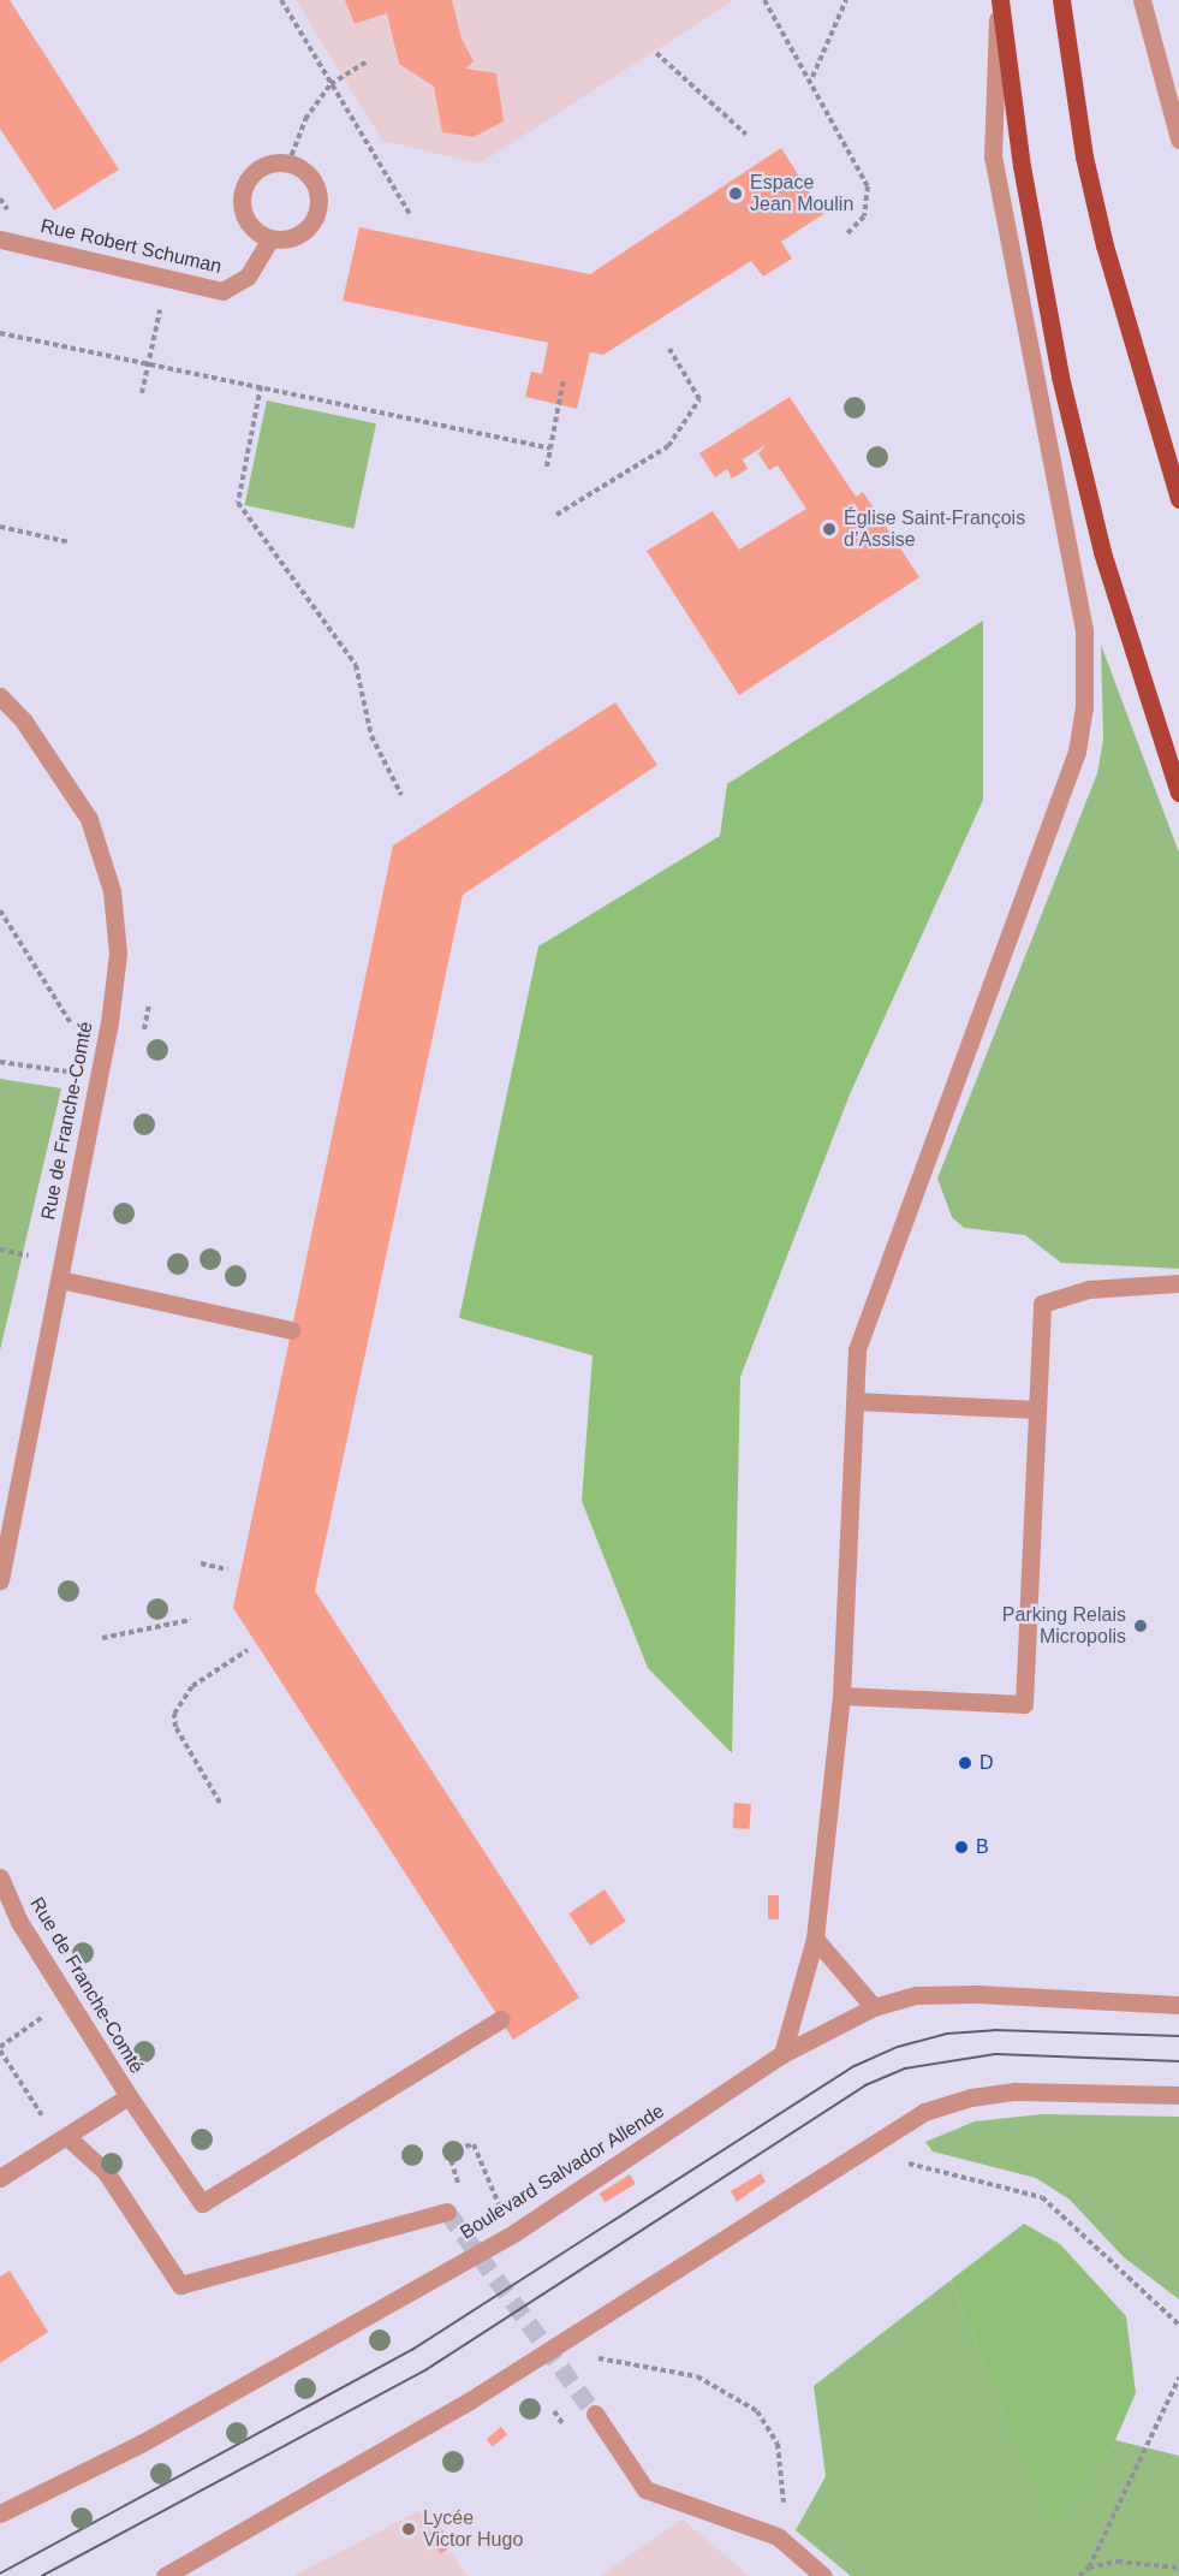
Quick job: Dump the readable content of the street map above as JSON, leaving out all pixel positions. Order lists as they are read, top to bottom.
{
  "streets": {
    "street": ["Rue Robert Schuman", "Rue de Franche-Comté", "Boulevard Salvador Allende"]
  },
  "places": [
    "Espace Jean Moulin",
    "Église Saint-François d’Assise",
    "Parking Relais Micropolis",
    "D",
    "B",
    "Lycée Victor Hugo"
  ]
}
